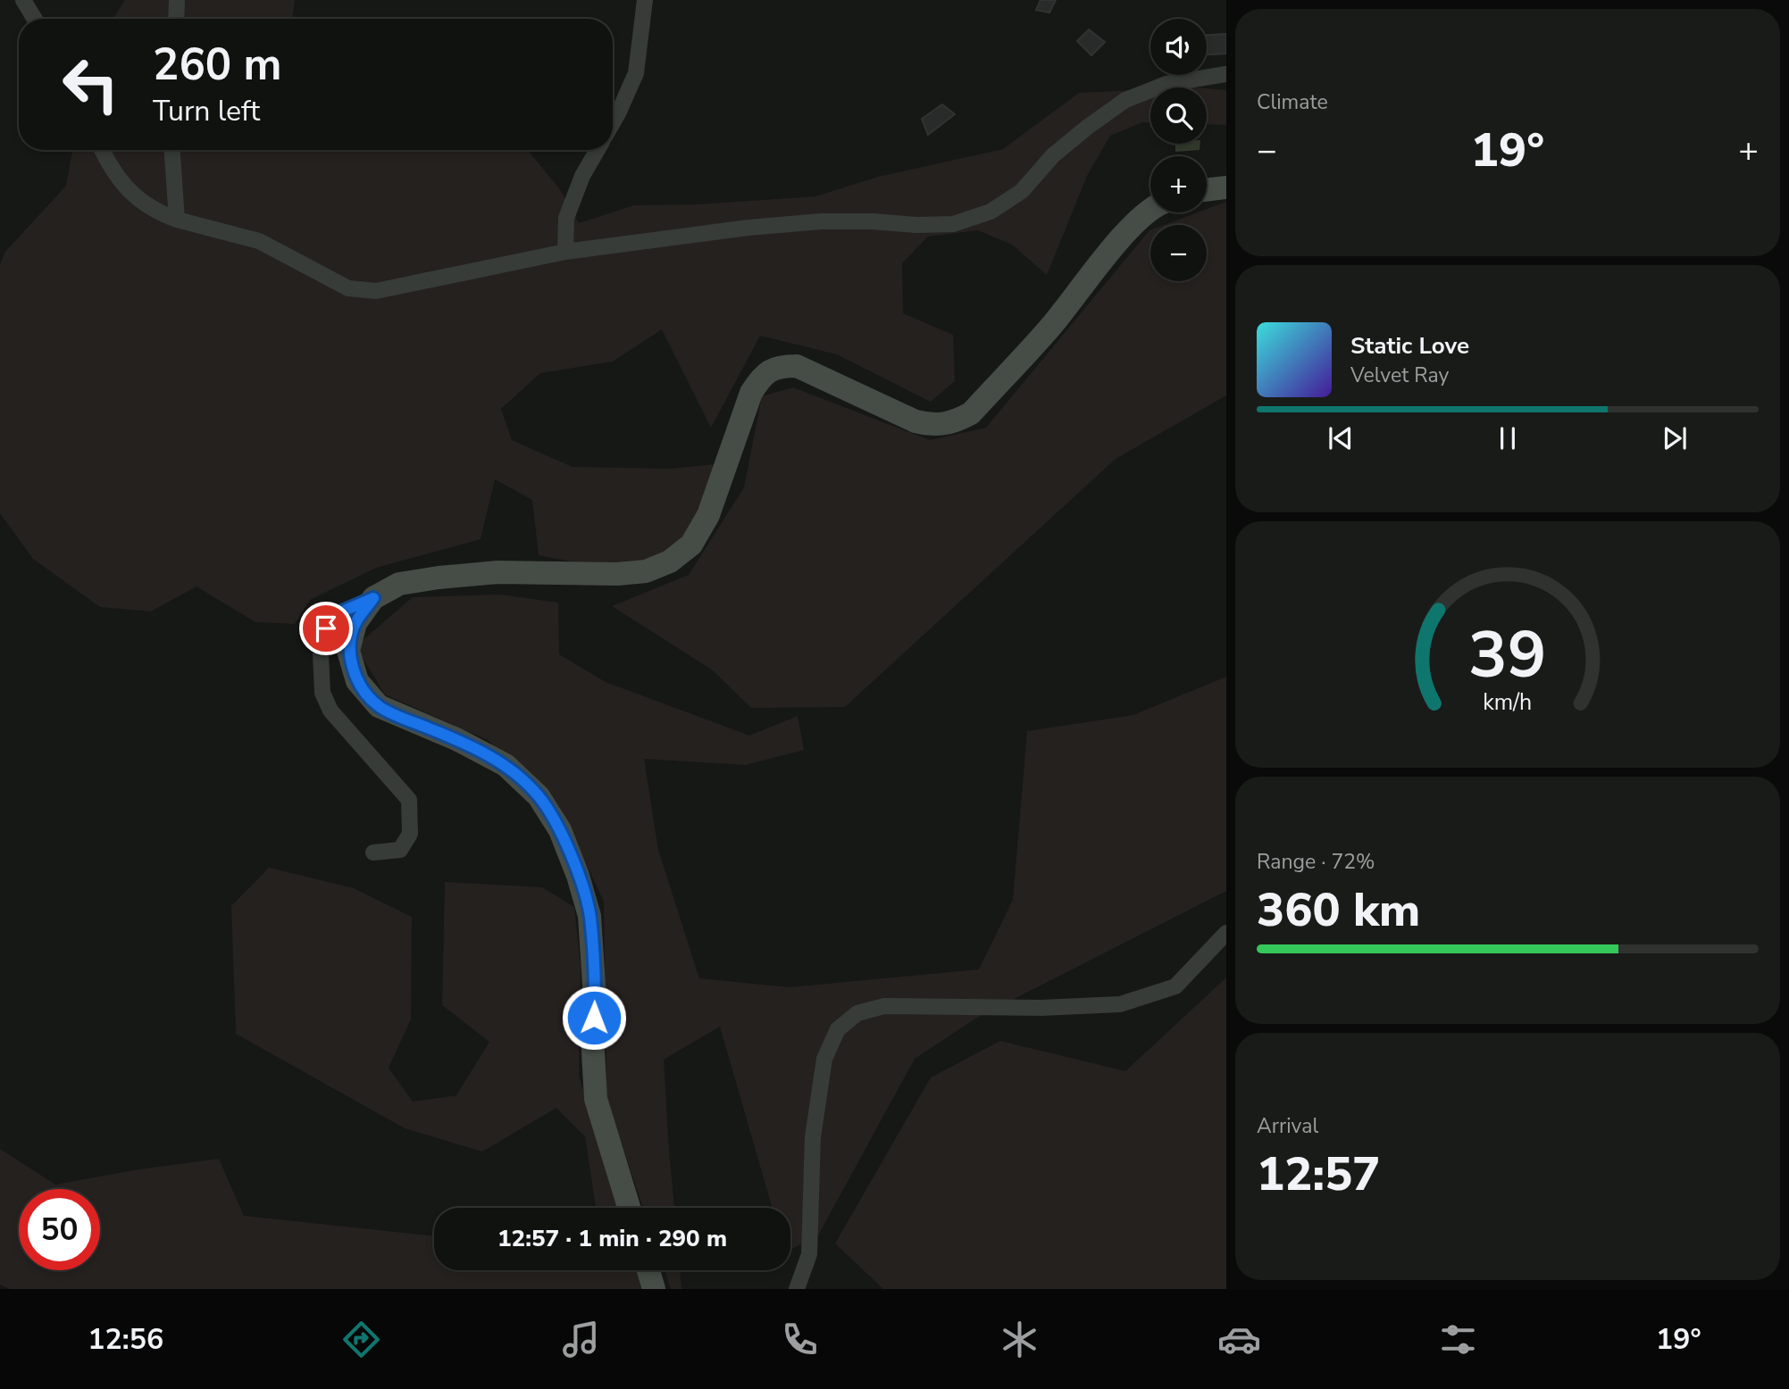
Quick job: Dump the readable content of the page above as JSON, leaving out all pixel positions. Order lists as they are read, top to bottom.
{
  "page": {
    "tile": [
      "Climate",
      ["Range · 72%", "360 km"],
      ["Arrival", "12:57"]
    ],
    "map_buttons": ["+", "−"],
    "turn": ["260 m", "Turn left"],
    "heat": ["−", "19°", "+"],
    "song": ["Static Love", "Velvet Ray"],
    "limit": "50",
    "trip": "12:57 · 1 min · 290 m",
    "tabs": ["12:56", "19°"],
    "gauge": ["39", "km/h"]
  }
}
